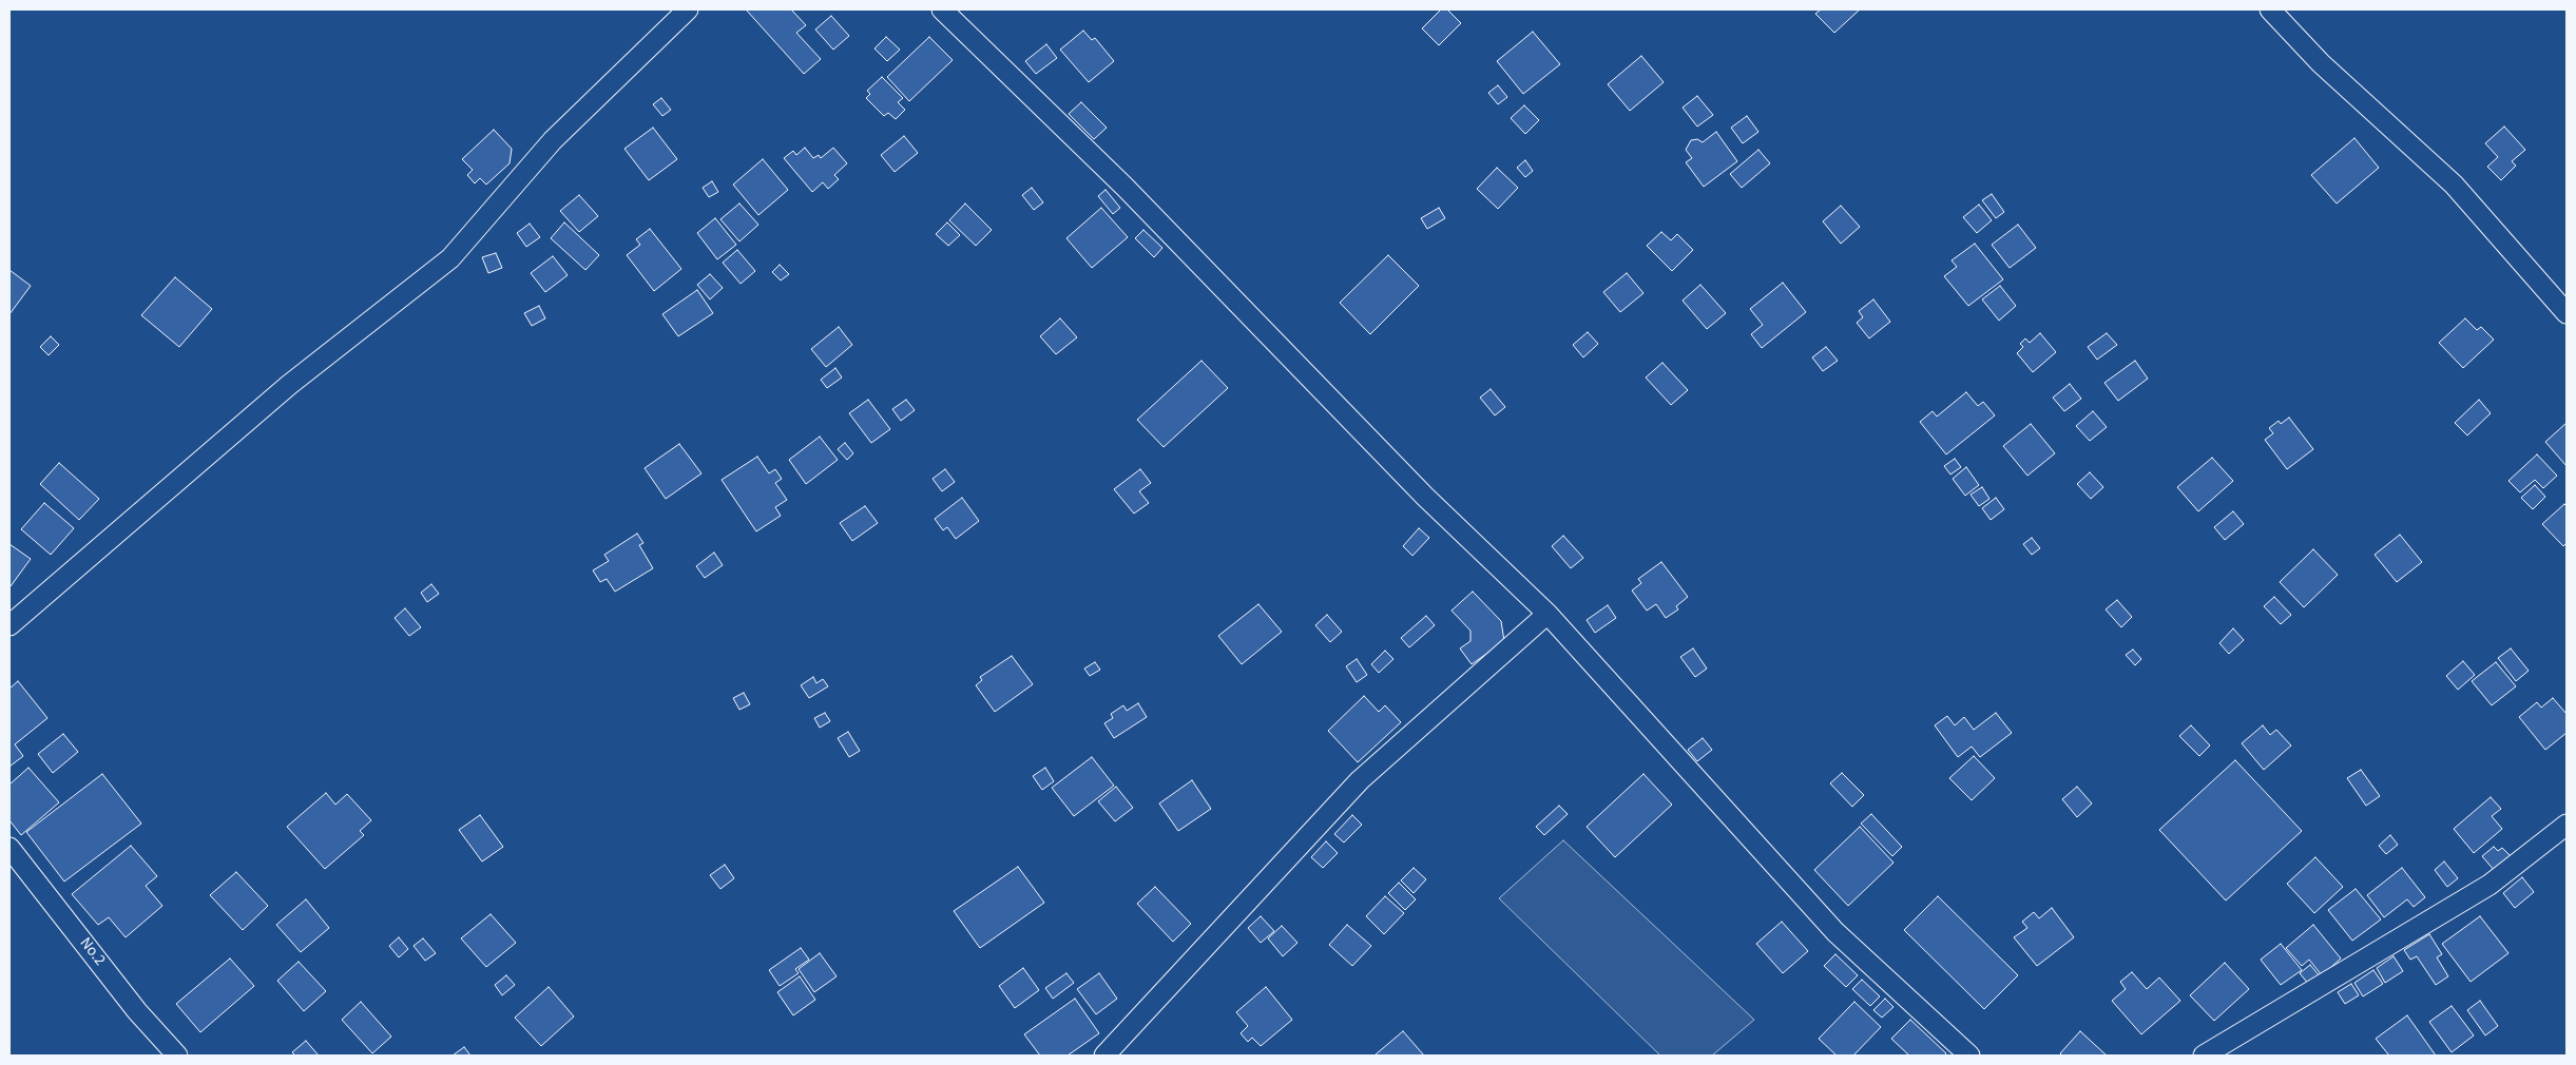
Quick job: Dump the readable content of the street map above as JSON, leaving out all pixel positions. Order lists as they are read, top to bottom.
{
  "streets": {
    "street": ["No.2"]
  }
}
